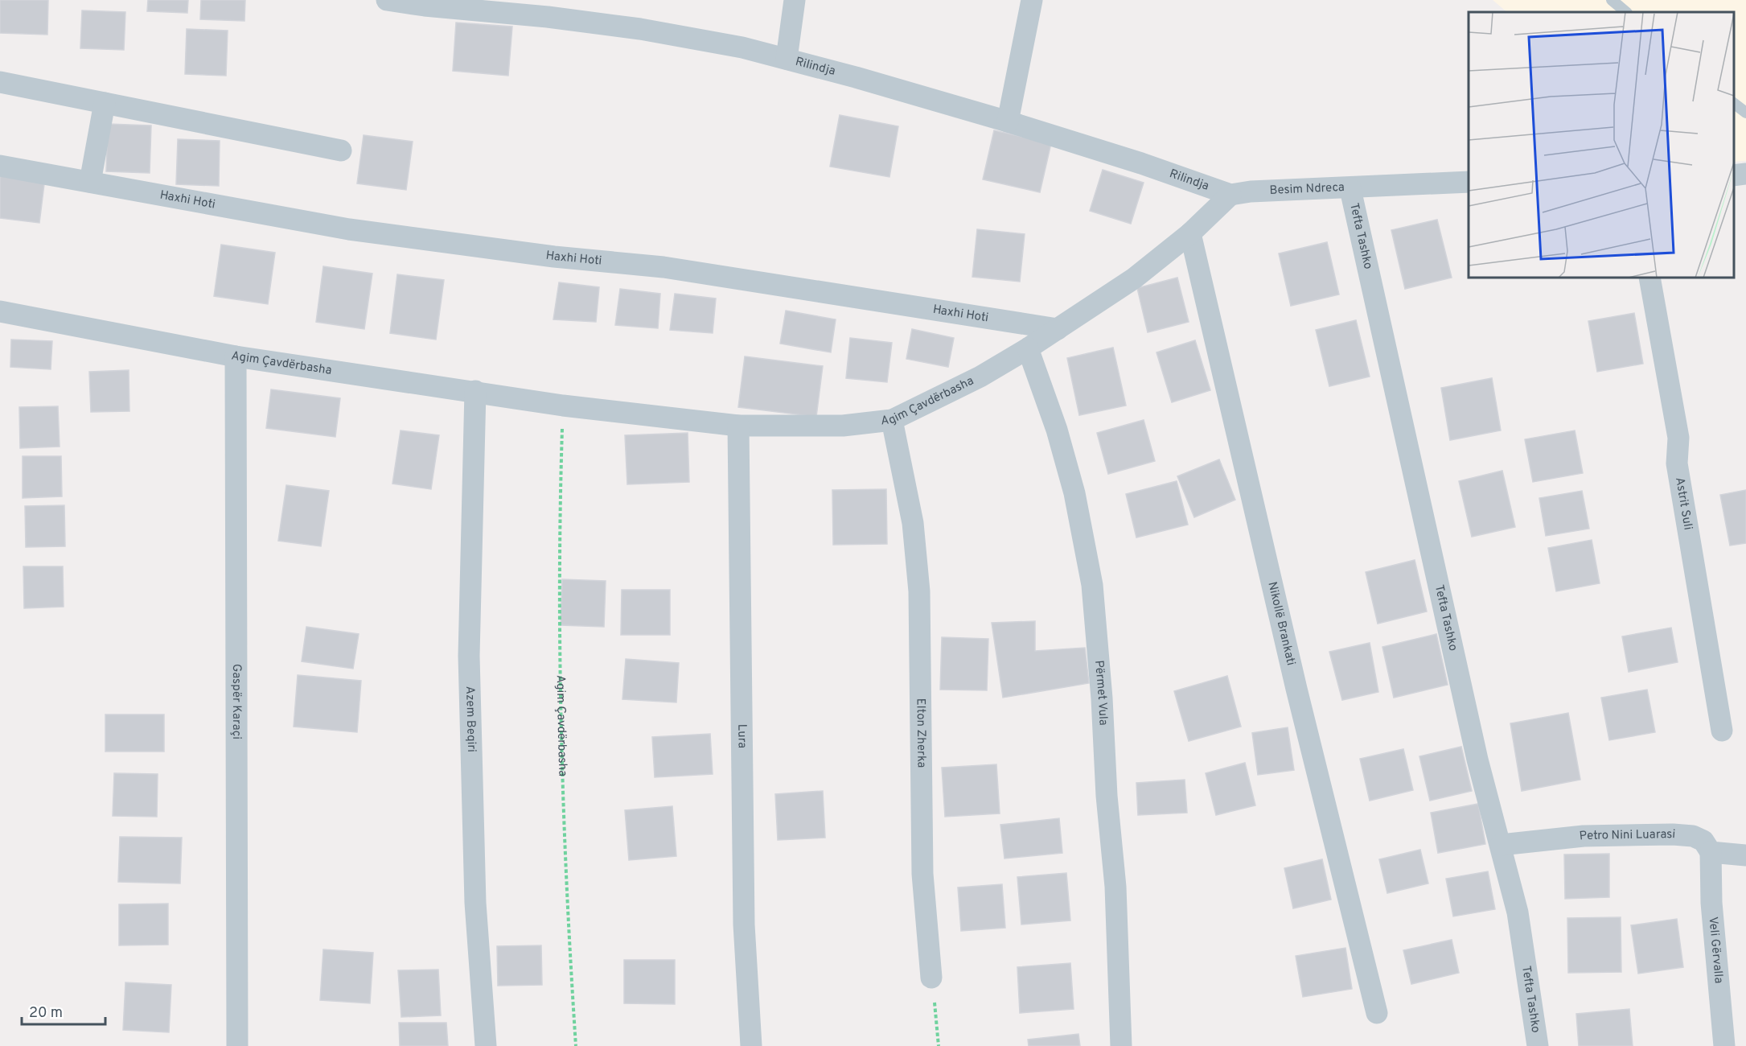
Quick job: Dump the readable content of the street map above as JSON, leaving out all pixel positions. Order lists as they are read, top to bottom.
{
  "streets": {
    "street": [
      "Rilindja",
      "Besim Ndreca",
      "Haxhi Hoti",
      "Tefta Tashko",
      "Agim Çavdërbasha",
      "Astrit Suli",
      "Nikollë Brankati",
      "Përmet Vula",
      "Gaspër Karaçi",
      "Azem Beqiri",
      "Elton Zherka",
      "Lura",
      "Petro Nini Luarasi",
      "Veli Gërvalla"
    ]
  },
  "crossings": [
    ["Rilindja", "Besim Ndreca"],
    ["Rilindja", "Agim Çavdërbasha"],
    ["Besim Ndreca", "Tefta Tashko"],
    ["Besim Ndreca", "Agim Çavdërbasha"],
    ["Haxhi Hoti", "Agim Çavdërbasha"],
    ["Tefta Tashko", "Petro Nini Luarasi"],
    ["Agim Çavdërbasha", "Nikollë Brankati"],
    ["Agim Çavdërbasha", "Përmet Vula"],
    ["Agim Çavdërbasha", "Gaspër Karaçi"],
    ["Agim Çavdërbasha", "Azem Beqiri"],
    ["Agim Çavdërbasha", "Elton Zherka"],
    ["Agim Çavdërbasha", "Lura"],
    ["Petro Nini Luarasi", "Veli Gërvalla"]
  ],
  "scale_bar": "20 m"
}
